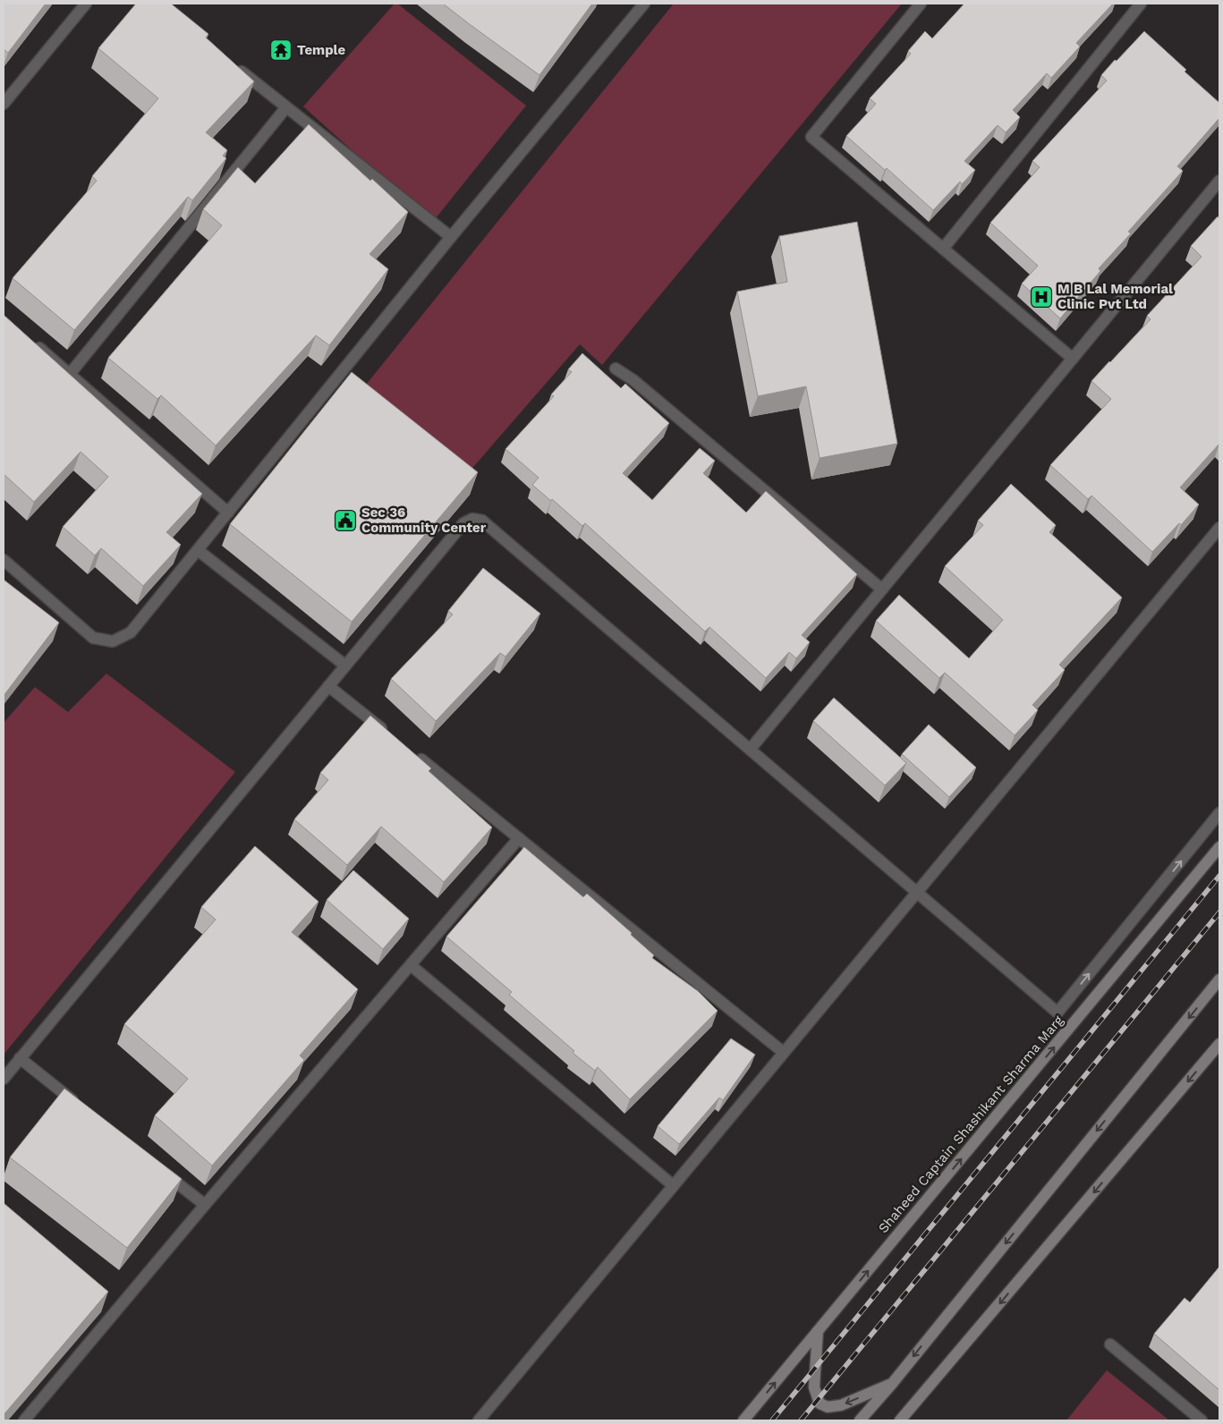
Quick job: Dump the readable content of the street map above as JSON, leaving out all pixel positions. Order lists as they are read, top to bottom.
{
  "streets": {
    "main road": ["Shaheed Captain Shashikant Sharma Marg"]
  },
  "places": {
    "temple": ["Temple"],
    "hospital": ["M B Lal Memorial Clinic Pvt Ltd"],
    "public building": ["Sec 36 Community Center"]
  }
}
